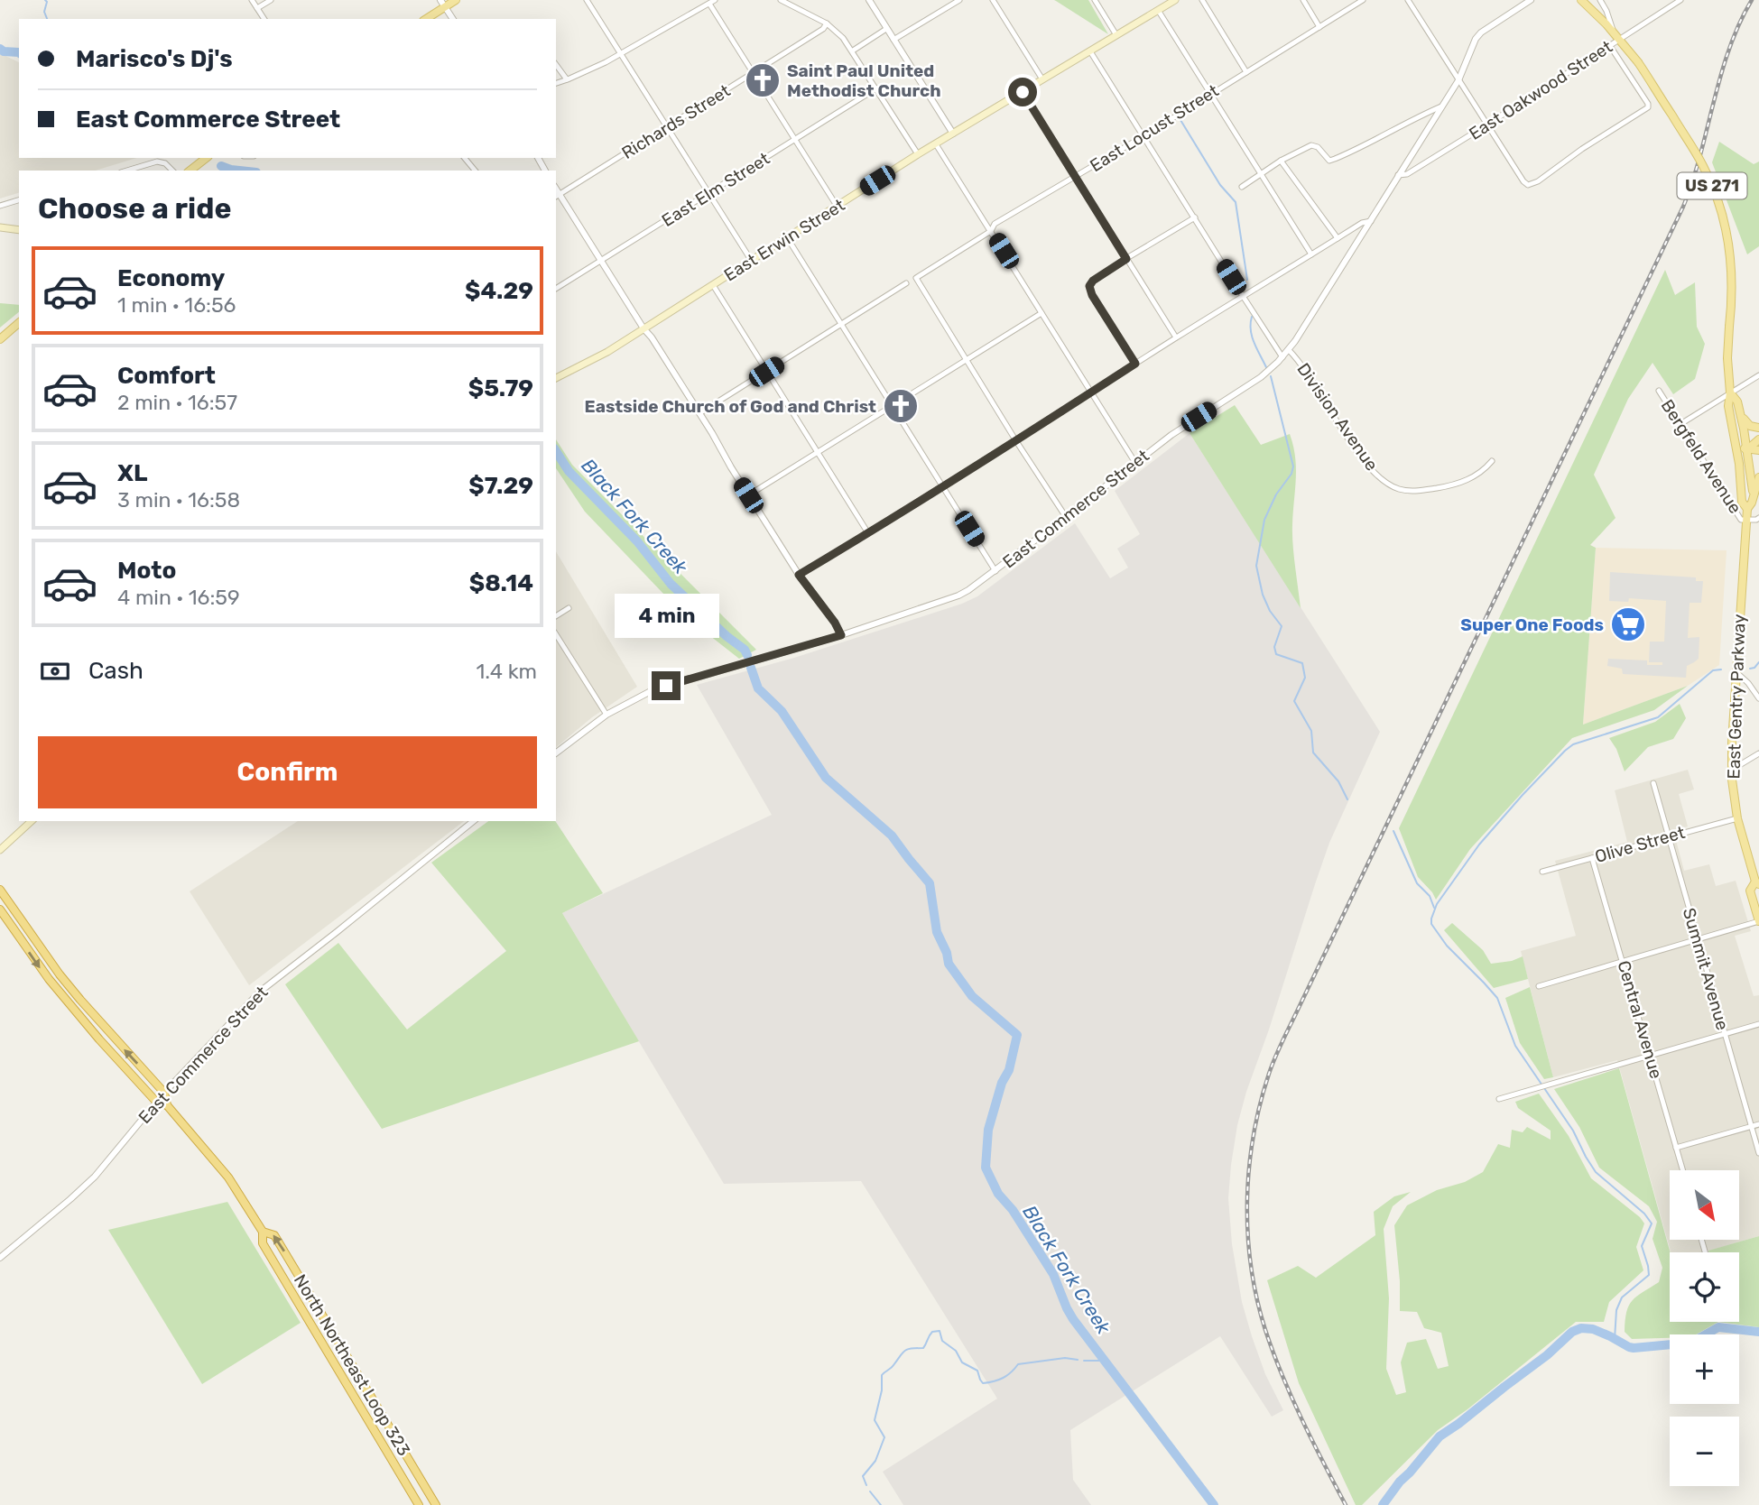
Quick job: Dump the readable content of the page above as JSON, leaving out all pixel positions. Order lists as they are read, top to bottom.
{
  "streets": {
    "highway": ["North Northeast Loop 323"],
    "main road": ["US 271", "East Erwin Street", "East Gentry Parkway"],
    "street": [
      "East Oakwood Street",
      "Richards Street",
      "East Locust Street",
      "East Elm Street",
      "Division Avenue",
      "Bergfeld Avenue",
      "East Commerce Street",
      "Olive Street",
      "Summit Avenue",
      "Central Avenue"
    ]
  },
  "crossings": [
    ["East Oakwood Street", "US 271"],
    ["East Oakwood Street", "East Commerce Street"],
    ["US 271", "East Gentry Parkway"],
    ["Division Avenue", "East Commerce Street"],
    ["Bergfeld Avenue", "East Gentry Parkway"],
    ["East Commerce Street", "North Northeast Loop 323"],
    ["East Gentry Parkway", "Olive Street"],
    ["Olive Street", "Summit Avenue"],
    ["Olive Street", "Central Avenue"]
  ],
  "water": ["Black Fork Creek"],
  "places": {
    "church": ["Saint Paul United Methodist Church", "Eastside Church of God and Christ"],
    "supermarket": ["Super One Foods"]
  },
  "north": "bottom right",
  "page": {
    "banner": ["Marisco's Dj's", "East Commerce Street"],
    "heading": "Choose a ride",
    "list": [
      {
        "name": "Economy",
        "note": "1 min · 16:56",
        "value": "$4.29"
      },
      {
        "name": "Comfort",
        "note": "2 min · 16:57",
        "value": "$5.79"
      },
      {
        "name": "XL",
        "note": "3 min · 16:58",
        "value": "$7.29"
      },
      {
        "name": "Moto",
        "note": "4 min · 16:59",
        "value": "$8.14"
      }
    ],
    "bubble": "4 min",
    "pay": ["Cash", "1.4 km"],
    "buttons": "Confirm",
    "map_buttons": ["+", "−"]
  }
}
